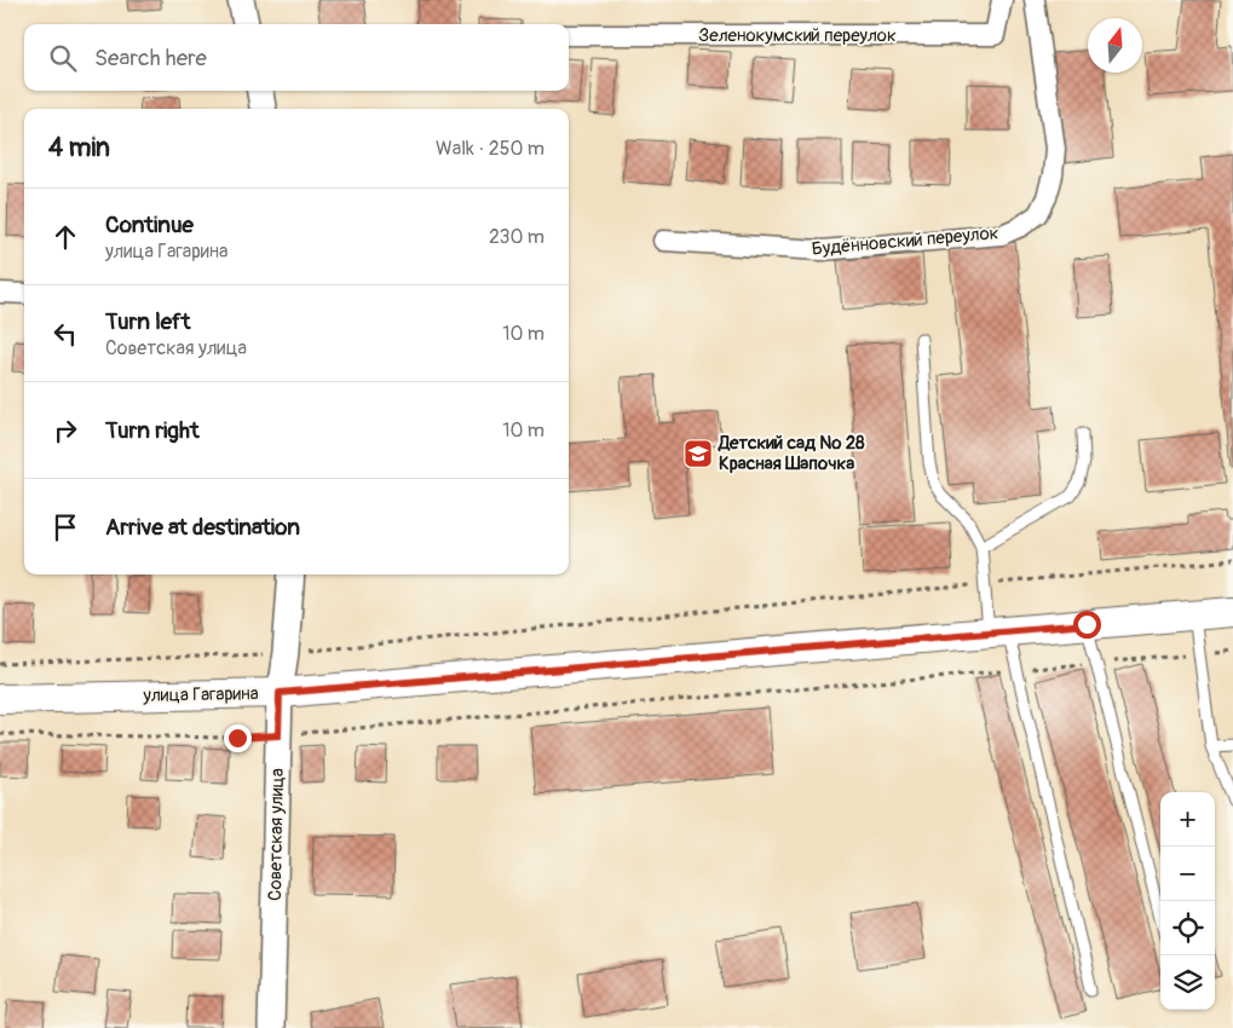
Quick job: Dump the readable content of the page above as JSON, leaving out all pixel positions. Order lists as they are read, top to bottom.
{
  "streets": {
    "main road": ["улица Гагарина"],
    "street": ["Зеленокумский переулок", "Будённовский переулок", "Советская улица"]
  },
  "crossings": [
    ["улица Гагарина", "Советская улица"]
  ],
  "places": {
    "school or university": ["Детский сад № 28 Красная Шапочка"]
  },
  "north": "top",
  "page": {
    "search": "Search here",
    "heading": ["4 min", "Walk · 250 m"],
    "list": [
      ["Continue", "улица Гагарина", "230 m"],
      ["Turn left", "Советская улица", "10 m"],
      ["Turn right", "10 m"],
      "Arrive at destination"
    ],
    "map_buttons": ["+", "−"]
  }
}
